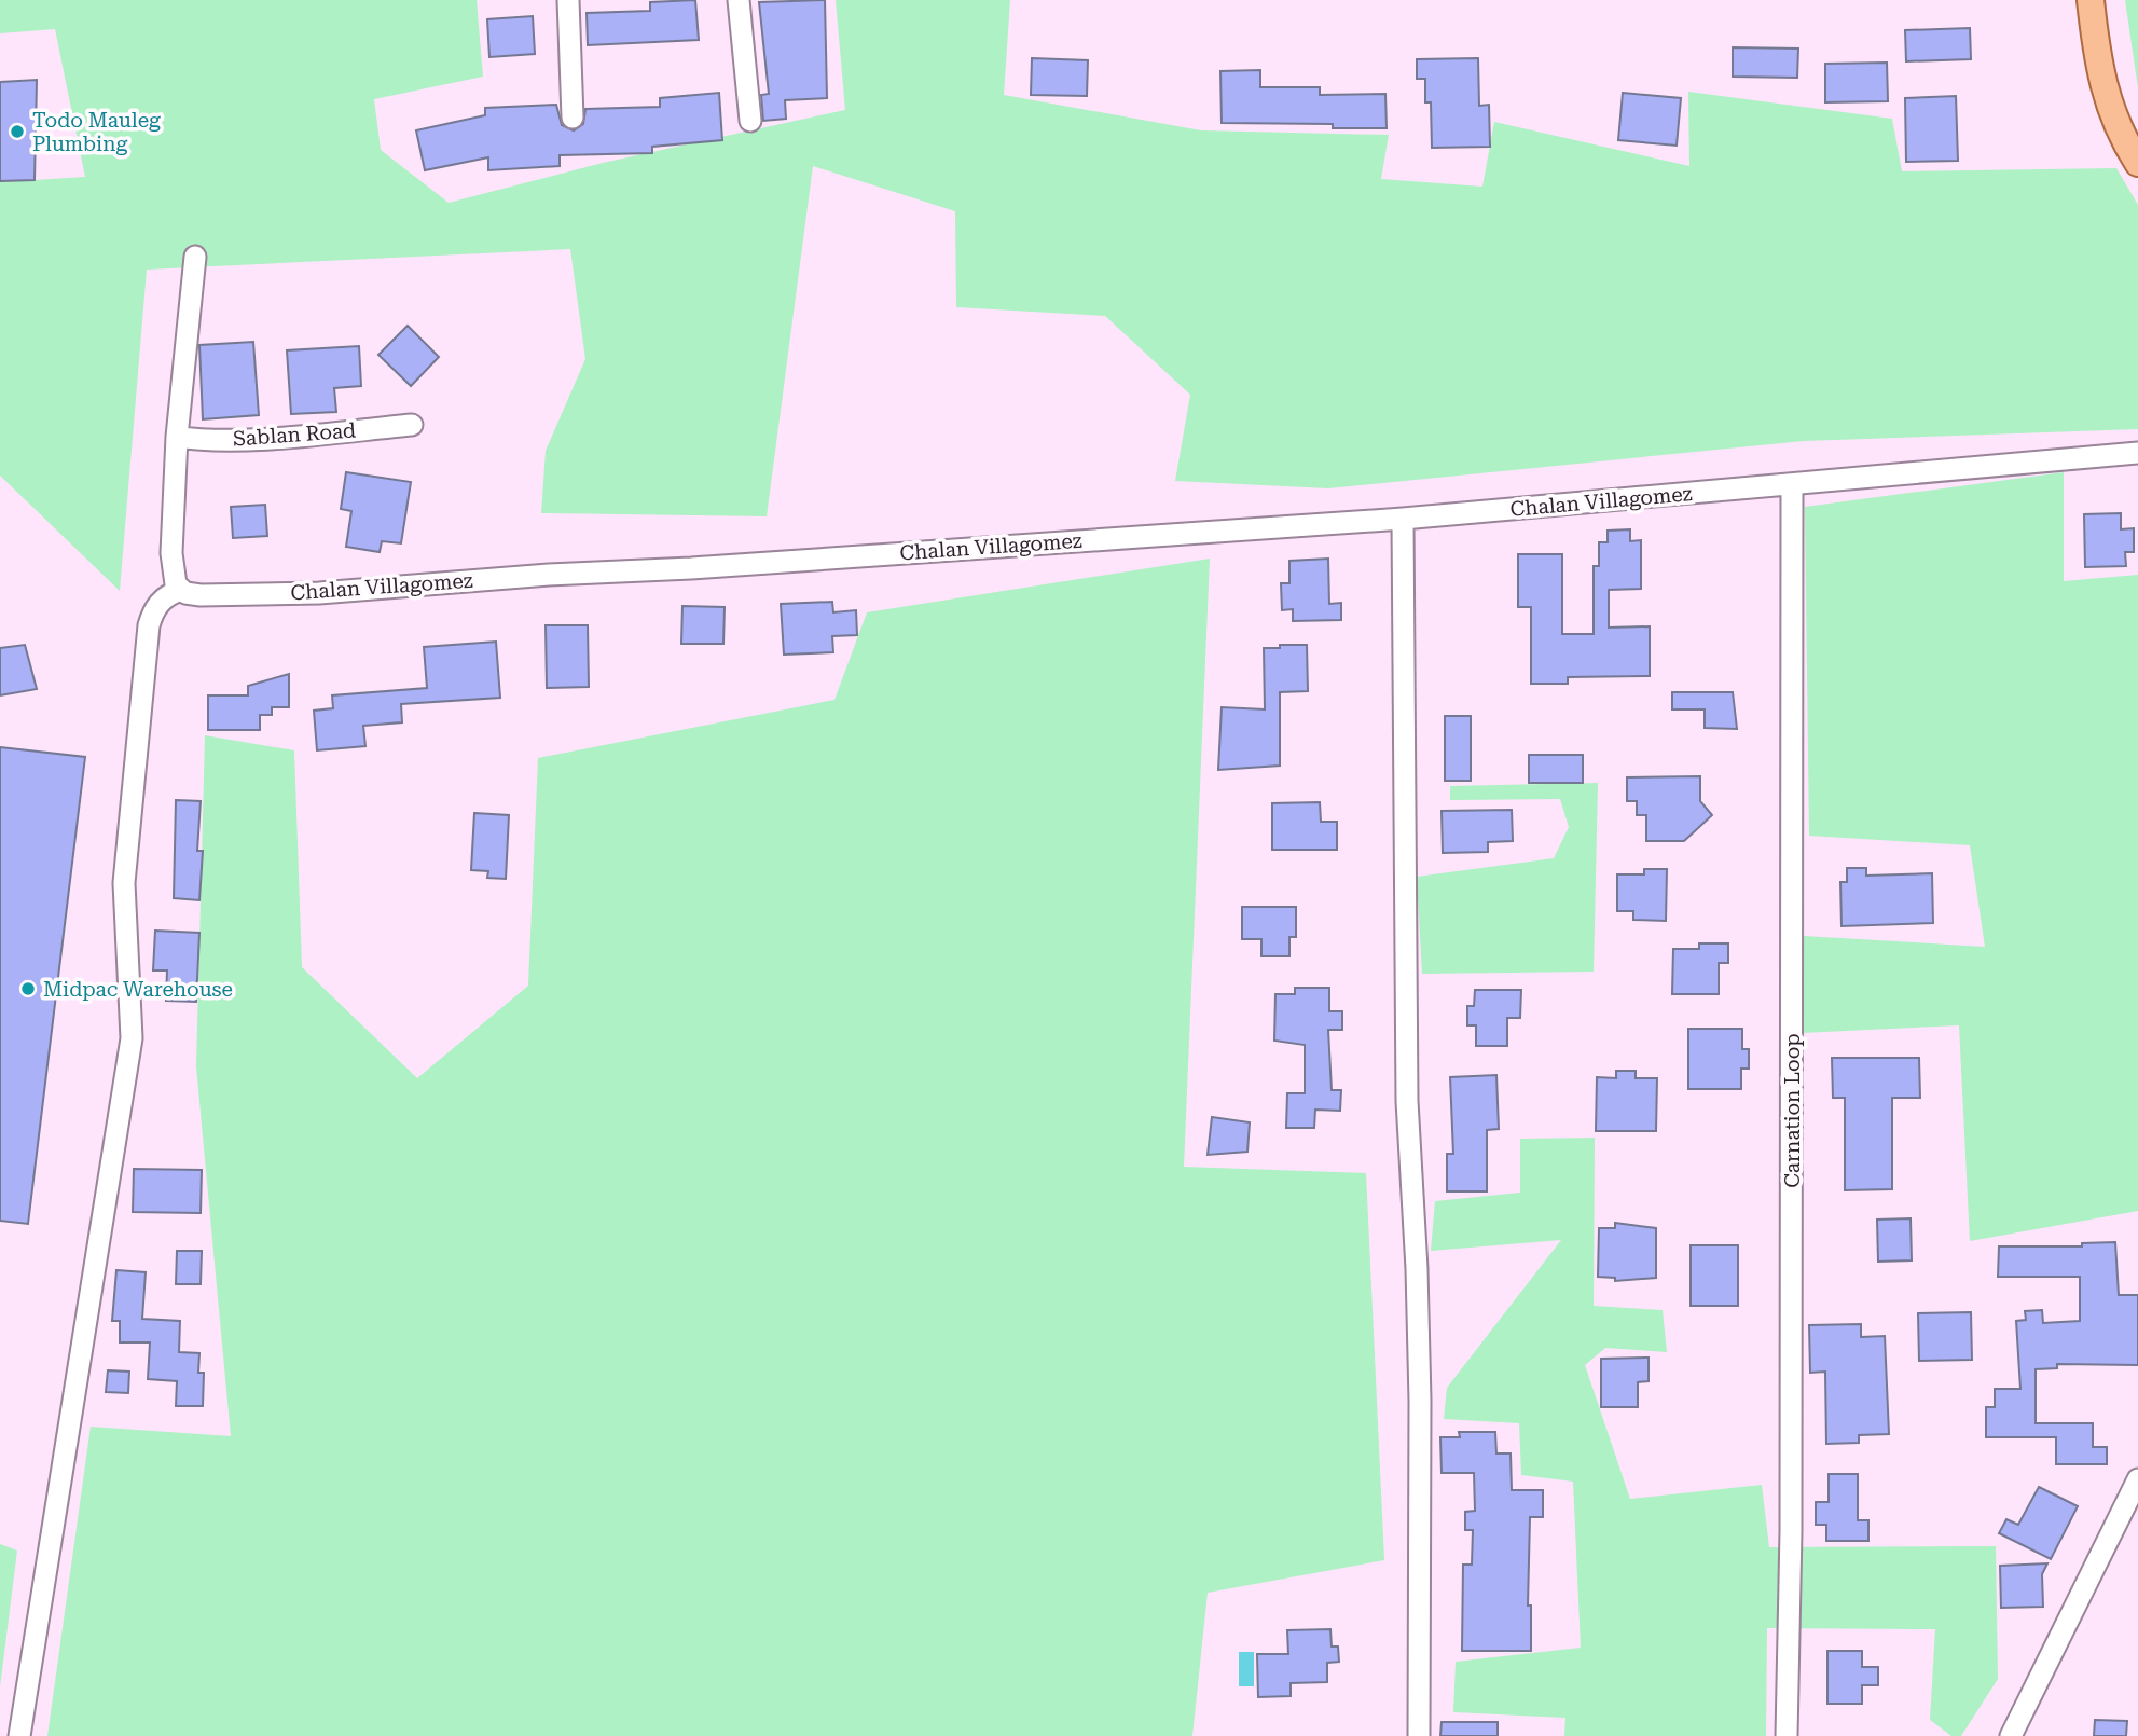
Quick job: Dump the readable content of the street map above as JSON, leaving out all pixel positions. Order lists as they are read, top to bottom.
{
  "streets": {
    "street": ["Sablan Road", "Chalan Villagomez", "Carnation Loop"]
  },
  "crossings": [
    ["Chalan Villagomez", "Carnation Loop"]
  ],
  "places": ["Todo Mauleg Plumbing", "Midpac Warehouse"]
}
